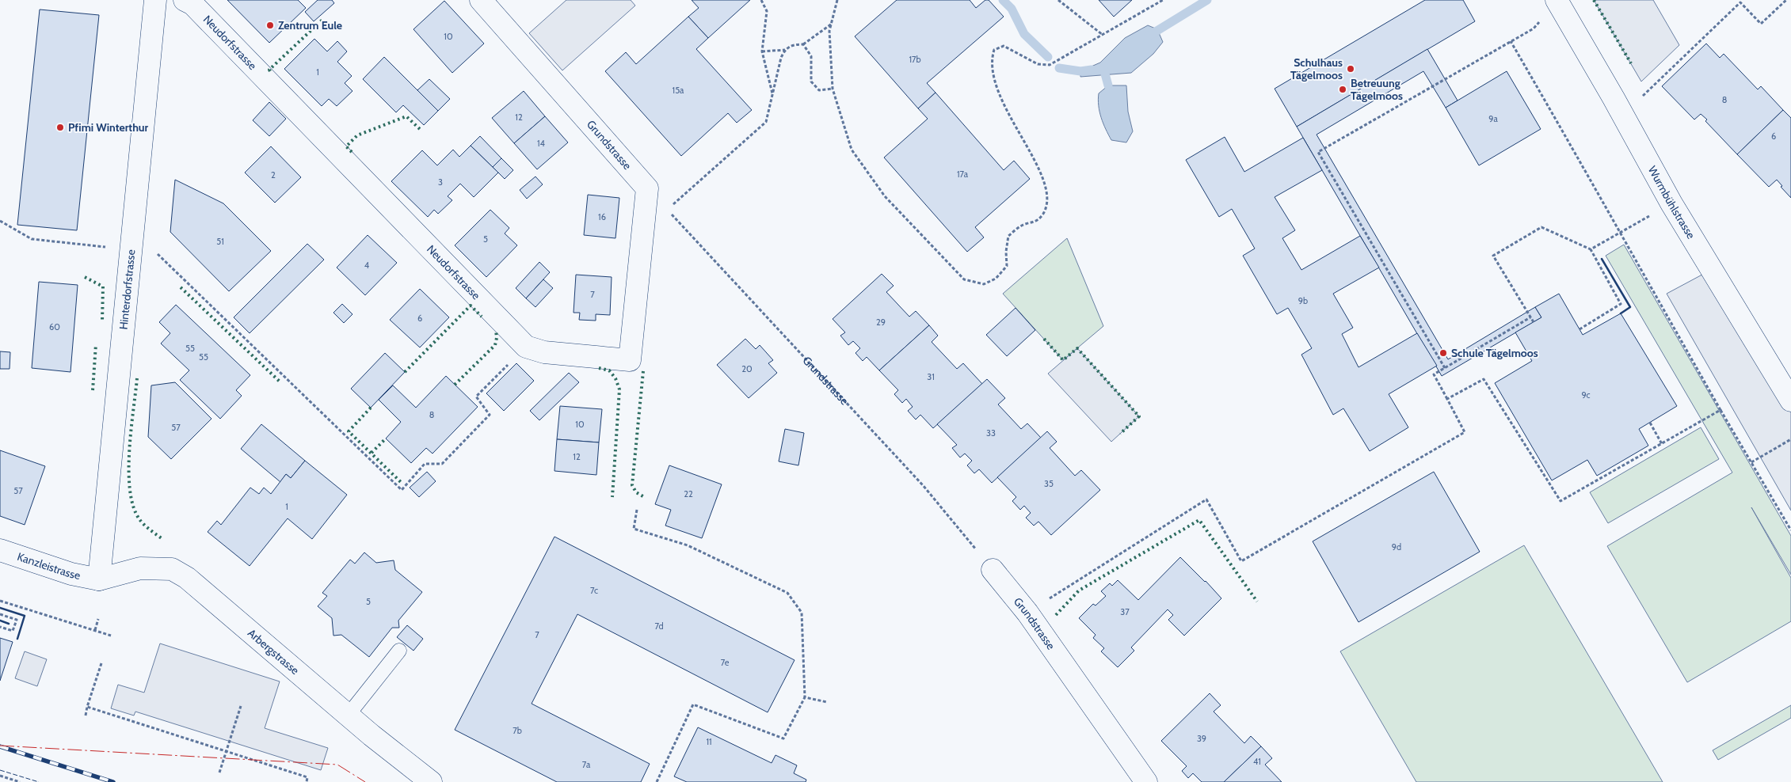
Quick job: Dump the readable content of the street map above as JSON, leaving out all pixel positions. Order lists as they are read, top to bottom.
{
  "streets": {
    "street": [
      "Neudorfstrasse",
      "Grundstrasse",
      "Wurmbühlstrasse",
      "Hinterdorfstrasse",
      "Kanzleistrasse",
      "Arbergstrasse"
    ]
  },
  "crossings": [
    ["Neudorfstrasse", "Grundstrasse"],
    ["Hinterdorfstrasse", "Kanzleistrasse"],
    ["Hinterdorfstrasse", "Arbergstrasse"],
    ["Kanzleistrasse", "Arbergstrasse"]
  ],
  "places": [
    "Zentrum Eule",
    "Schulhaus Tägelmoos",
    "Betreuung Tägelmoos",
    "Pfimi Winterthur",
    "Schule Tägelmoos"
  ],
  "house_numbers": [
    "10",
    "17b",
    "1",
    "15a",
    "8",
    "12",
    "9a",
    "6",
    "14",
    "17a",
    "2",
    "3",
    "16",
    "5",
    "51",
    "4",
    "7",
    "9b",
    "6",
    "29",
    "60",
    "55",
    "55",
    "20",
    "31",
    "9c",
    "8",
    "10",
    "57",
    "33",
    "12",
    "35",
    "57",
    "22",
    "1",
    "9d",
    "7c",
    "5",
    "37",
    "7d",
    "7",
    "7e",
    "7b",
    "39",
    "11",
    "41",
    "7a"
  ]
}
